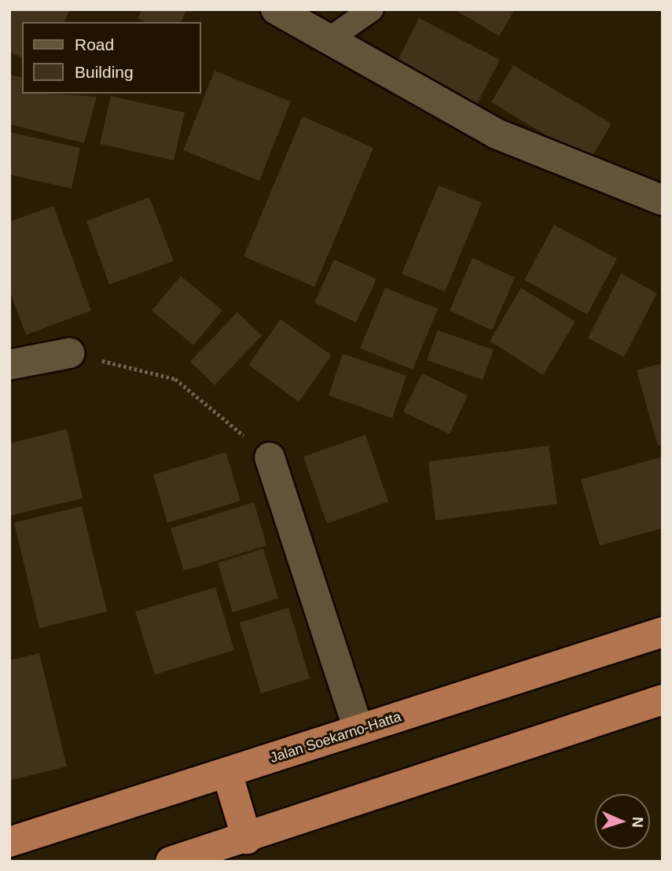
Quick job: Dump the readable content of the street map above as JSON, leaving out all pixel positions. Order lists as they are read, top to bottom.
{
  "streets": {
    "highway": ["Jalan Soekarno-Hatta"]
  },
  "legend": ["Road", "Building"],
  "north": "right"
}
